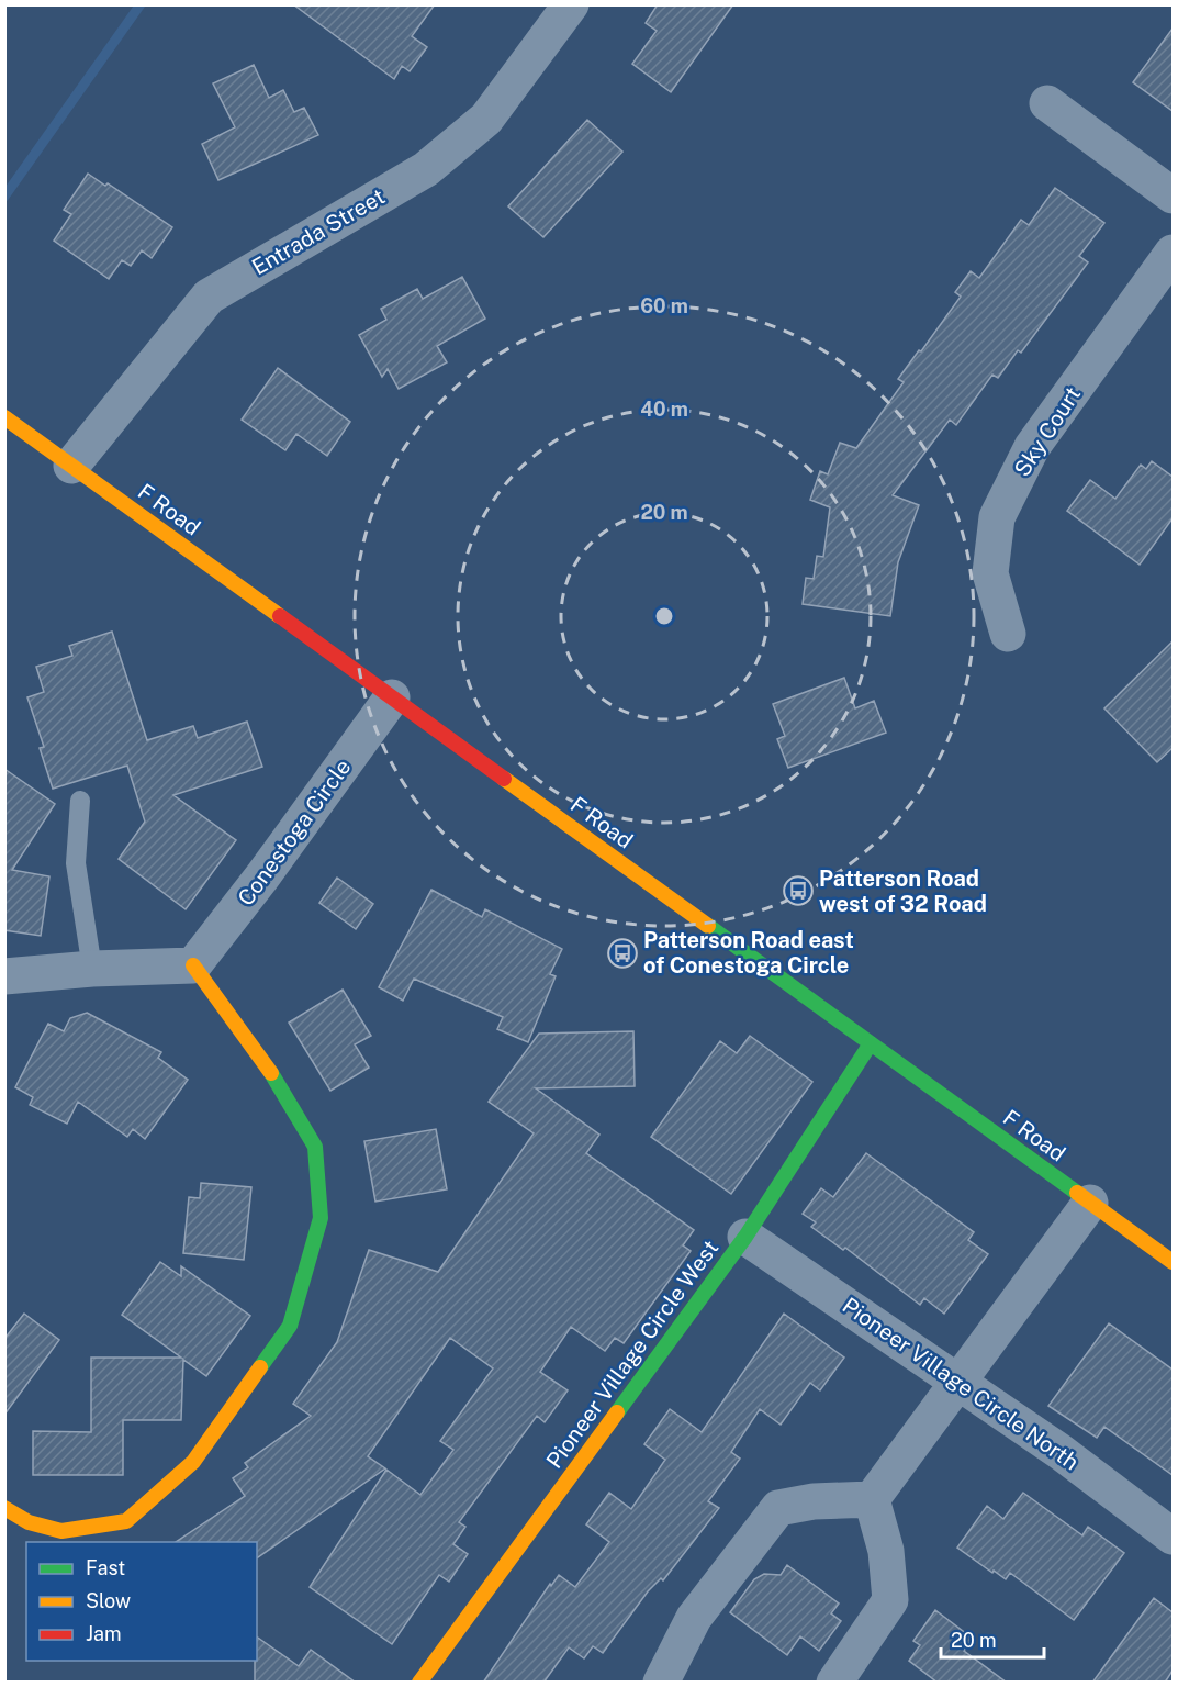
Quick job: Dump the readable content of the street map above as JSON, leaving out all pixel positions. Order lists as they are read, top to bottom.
{
  "streets": {
    "street": [
      "Entrada Street",
      "Sky Court",
      "F Road",
      "Conestoga Circle",
      "Pioneer Village Circle West",
      "Pioneer Village Circle North"
    ]
  },
  "crossings": [
    ["Entrada Street", "F Road"],
    ["F Road", "Conestoga Circle"],
    ["F Road", "Pioneer Village Circle West"],
    ["Pioneer Village Circle West", "Pioneer Village Circle North"]
  ],
  "places": {
    "bus stop": ["Patterson Road west of 32 Road", "Patterson Road east of Conestoga Circle"]
  },
  "legend": ["Fast", "Slow", "Jam"],
  "scale_bar": "20 m",
  "rings": ["60 m", "40 m", "20 m"]
}
